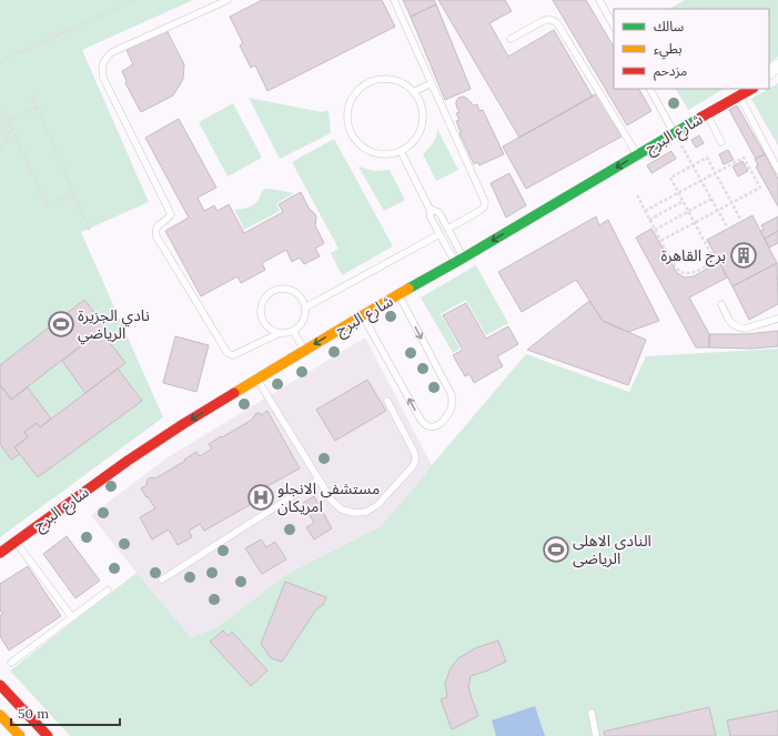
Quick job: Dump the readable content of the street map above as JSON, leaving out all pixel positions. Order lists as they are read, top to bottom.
{
  "streets": {
    "street": ["شارع البرج"]
  },
  "one_way": ["شارع البرج"],
  "places": {
    "building": ["برج القاهرة"],
    "sports": ["نادي الجزيرة الرياضي", "النادى الاهلى الرياضى"],
    "hospital": ["مستشفى الانجلو امريكان"]
  },
  "legend": ["سالك", "بطيء", "مزدحم"],
  "scale_bar": "50 m"
}
